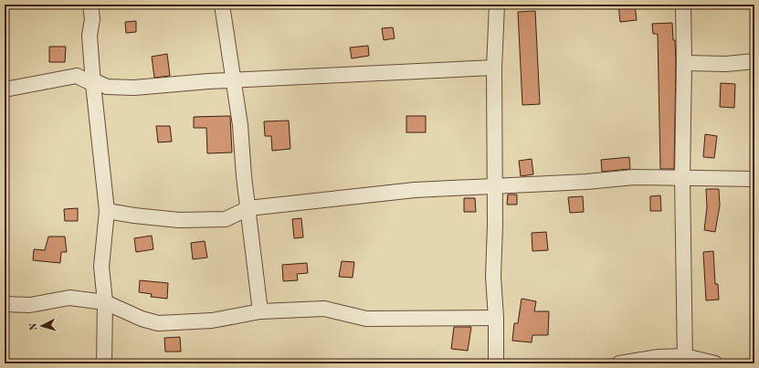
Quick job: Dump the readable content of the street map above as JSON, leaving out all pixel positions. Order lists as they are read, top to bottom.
{
  "north": "left"
}
